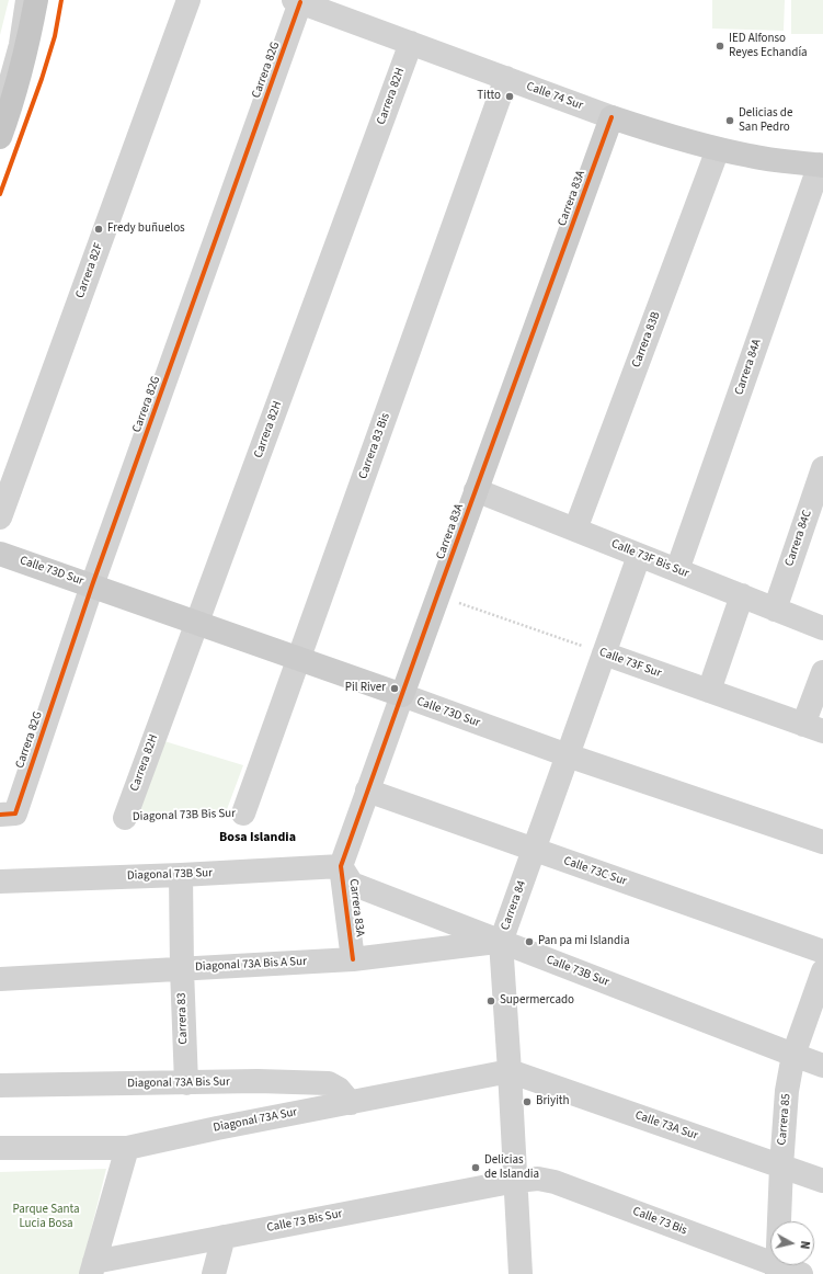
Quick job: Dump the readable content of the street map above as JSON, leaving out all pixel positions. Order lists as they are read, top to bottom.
{
  "streets": {
    "street": [
      "Carrera 82G",
      "Carrera 82H",
      "Calle 74 Sur",
      "Carrera 83A",
      "Carrera 82F",
      "Carrera 83B",
      "Carrera 84A",
      "Carrera 83 Bis",
      "Carrera 84C",
      "Calle 73F Bis Sur",
      "Calle 73D Sur",
      "Calle 73F Sur",
      "Calle 73C Sur",
      "Diagonal 73B Sur",
      "Carrera 84",
      "Diagonal 73A Bis A Sur",
      "Calle 73B Sur",
      "Carrera 83",
      "Diagonal 73A Bis Sur",
      "Carrera 85",
      "Diagonal 73A Sur",
      "Calle 73A Sur",
      "Calle 73 Bis Sur",
      "Calle 73 Bis"
    ],
    "path": ["Diagonal 73B Bis Sur"]
  },
  "crossings": [
    ["Carrera 82G", "Calle 74 Sur"],
    ["Carrera 82G", "Calle 73D Sur"],
    ["Carrera 82H", "Calle 74 Sur"],
    ["Carrera 82H", "Calle 73D Sur"],
    ["Carrera 82H", "Diagonal 73B Bis Sur"],
    ["Calle 74 Sur", "Carrera 83A"],
    ["Calle 74 Sur", "Carrera 83B"],
    ["Calle 74 Sur", "Carrera 84A"],
    ["Calle 74 Sur", "Carrera 83 Bis"],
    ["Carrera 83A", "Calle 73F Bis Sur"],
    ["Carrera 83A", "Calle 73D Sur"],
    ["Carrera 83A", "Calle 73F Sur"],
    ["Carrera 83A", "Calle 73C Sur"],
    ["Carrera 83A", "Diagonal 73B Sur"],
    ["Carrera 83A", "Diagonal 73A Bis A Sur"],
    ["Carrera 83A", "Calle 73B Sur"],
    ["Carrera 83B", "Calle 73F Bis Sur"],
    ["Carrera 84A", "Calle 73F Bis Sur"],
    ["Carrera 83 Bis", "Calle 73D Sur"],
    ["Carrera 83 Bis", "Diagonal 73B Bis Sur"],
    ["Carrera 84C", "Calle 73F Bis Sur"],
    ["Calle 73F Bis Sur", "Carrera 84"],
    ["Calle 73D Sur", "Carrera 84"],
    ["Calle 73F Sur", "Carrera 84"],
    ["Calle 73C Sur", "Carrera 84"],
    ["Diagonal 73B Sur", "Calle 73B Sur"],
    ["Diagonal 73B Sur", "Carrera 83"],
    ["Carrera 84", "Diagonal 73A Bis A Sur"],
    ["Carrera 84", "Calle 73B Sur"],
    ["Carrera 84", "Diagonal 73A Sur"],
    ["Carrera 84", "Calle 73A Sur"],
    ["Carrera 84", "Calle 73 Bis Sur"],
    ["Carrera 84", "Calle 73 Bis"],
    ["Diagonal 73A Bis A Sur", "Calle 73B Sur"],
    ["Diagonal 73A Bis A Sur", "Carrera 83"],
    ["Calle 73B Sur", "Carrera 85"],
    ["Carrera 83", "Diagonal 73A Bis Sur"],
    ["Diagonal 73A Bis Sur", "Diagonal 73A Sur"],
    ["Carrera 85", "Calle 73A Sur"],
    ["Carrera 85", "Calle 73 Bis"],
    ["Diagonal 73A Sur", "Calle 73A Sur"],
    ["Calle 73 Bis Sur", "Calle 73 Bis"]
  ],
  "districts": ["Bosa Islandia"],
  "parks": ["Parque Santa Lucia Bosa"],
  "places": [
    "IED Alfonso Reyes Echandía",
    "Titto",
    "Delicias de San Pedro",
    "Fredy buñuelos",
    "Pil River",
    "Pan pa mi Islandia",
    "Supermercado",
    "Briyith",
    "Delicias de Islandia"
  ],
  "north": "right"
}
